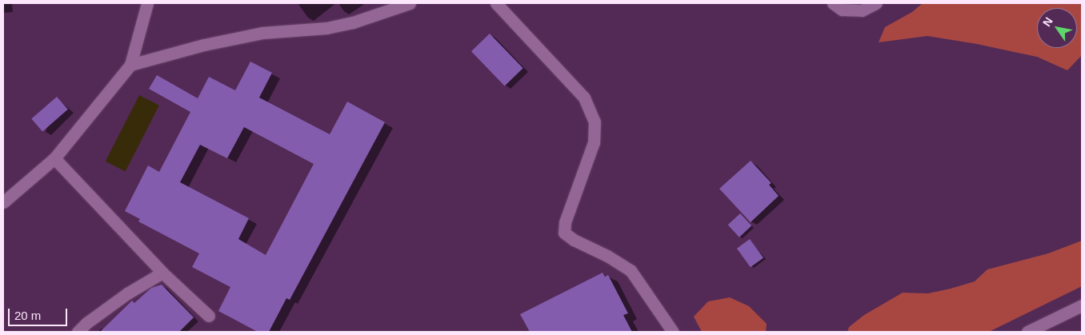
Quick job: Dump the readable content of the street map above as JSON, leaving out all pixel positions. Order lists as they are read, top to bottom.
{
  "scale_bar": "20 m",
  "north": "top left"
}
